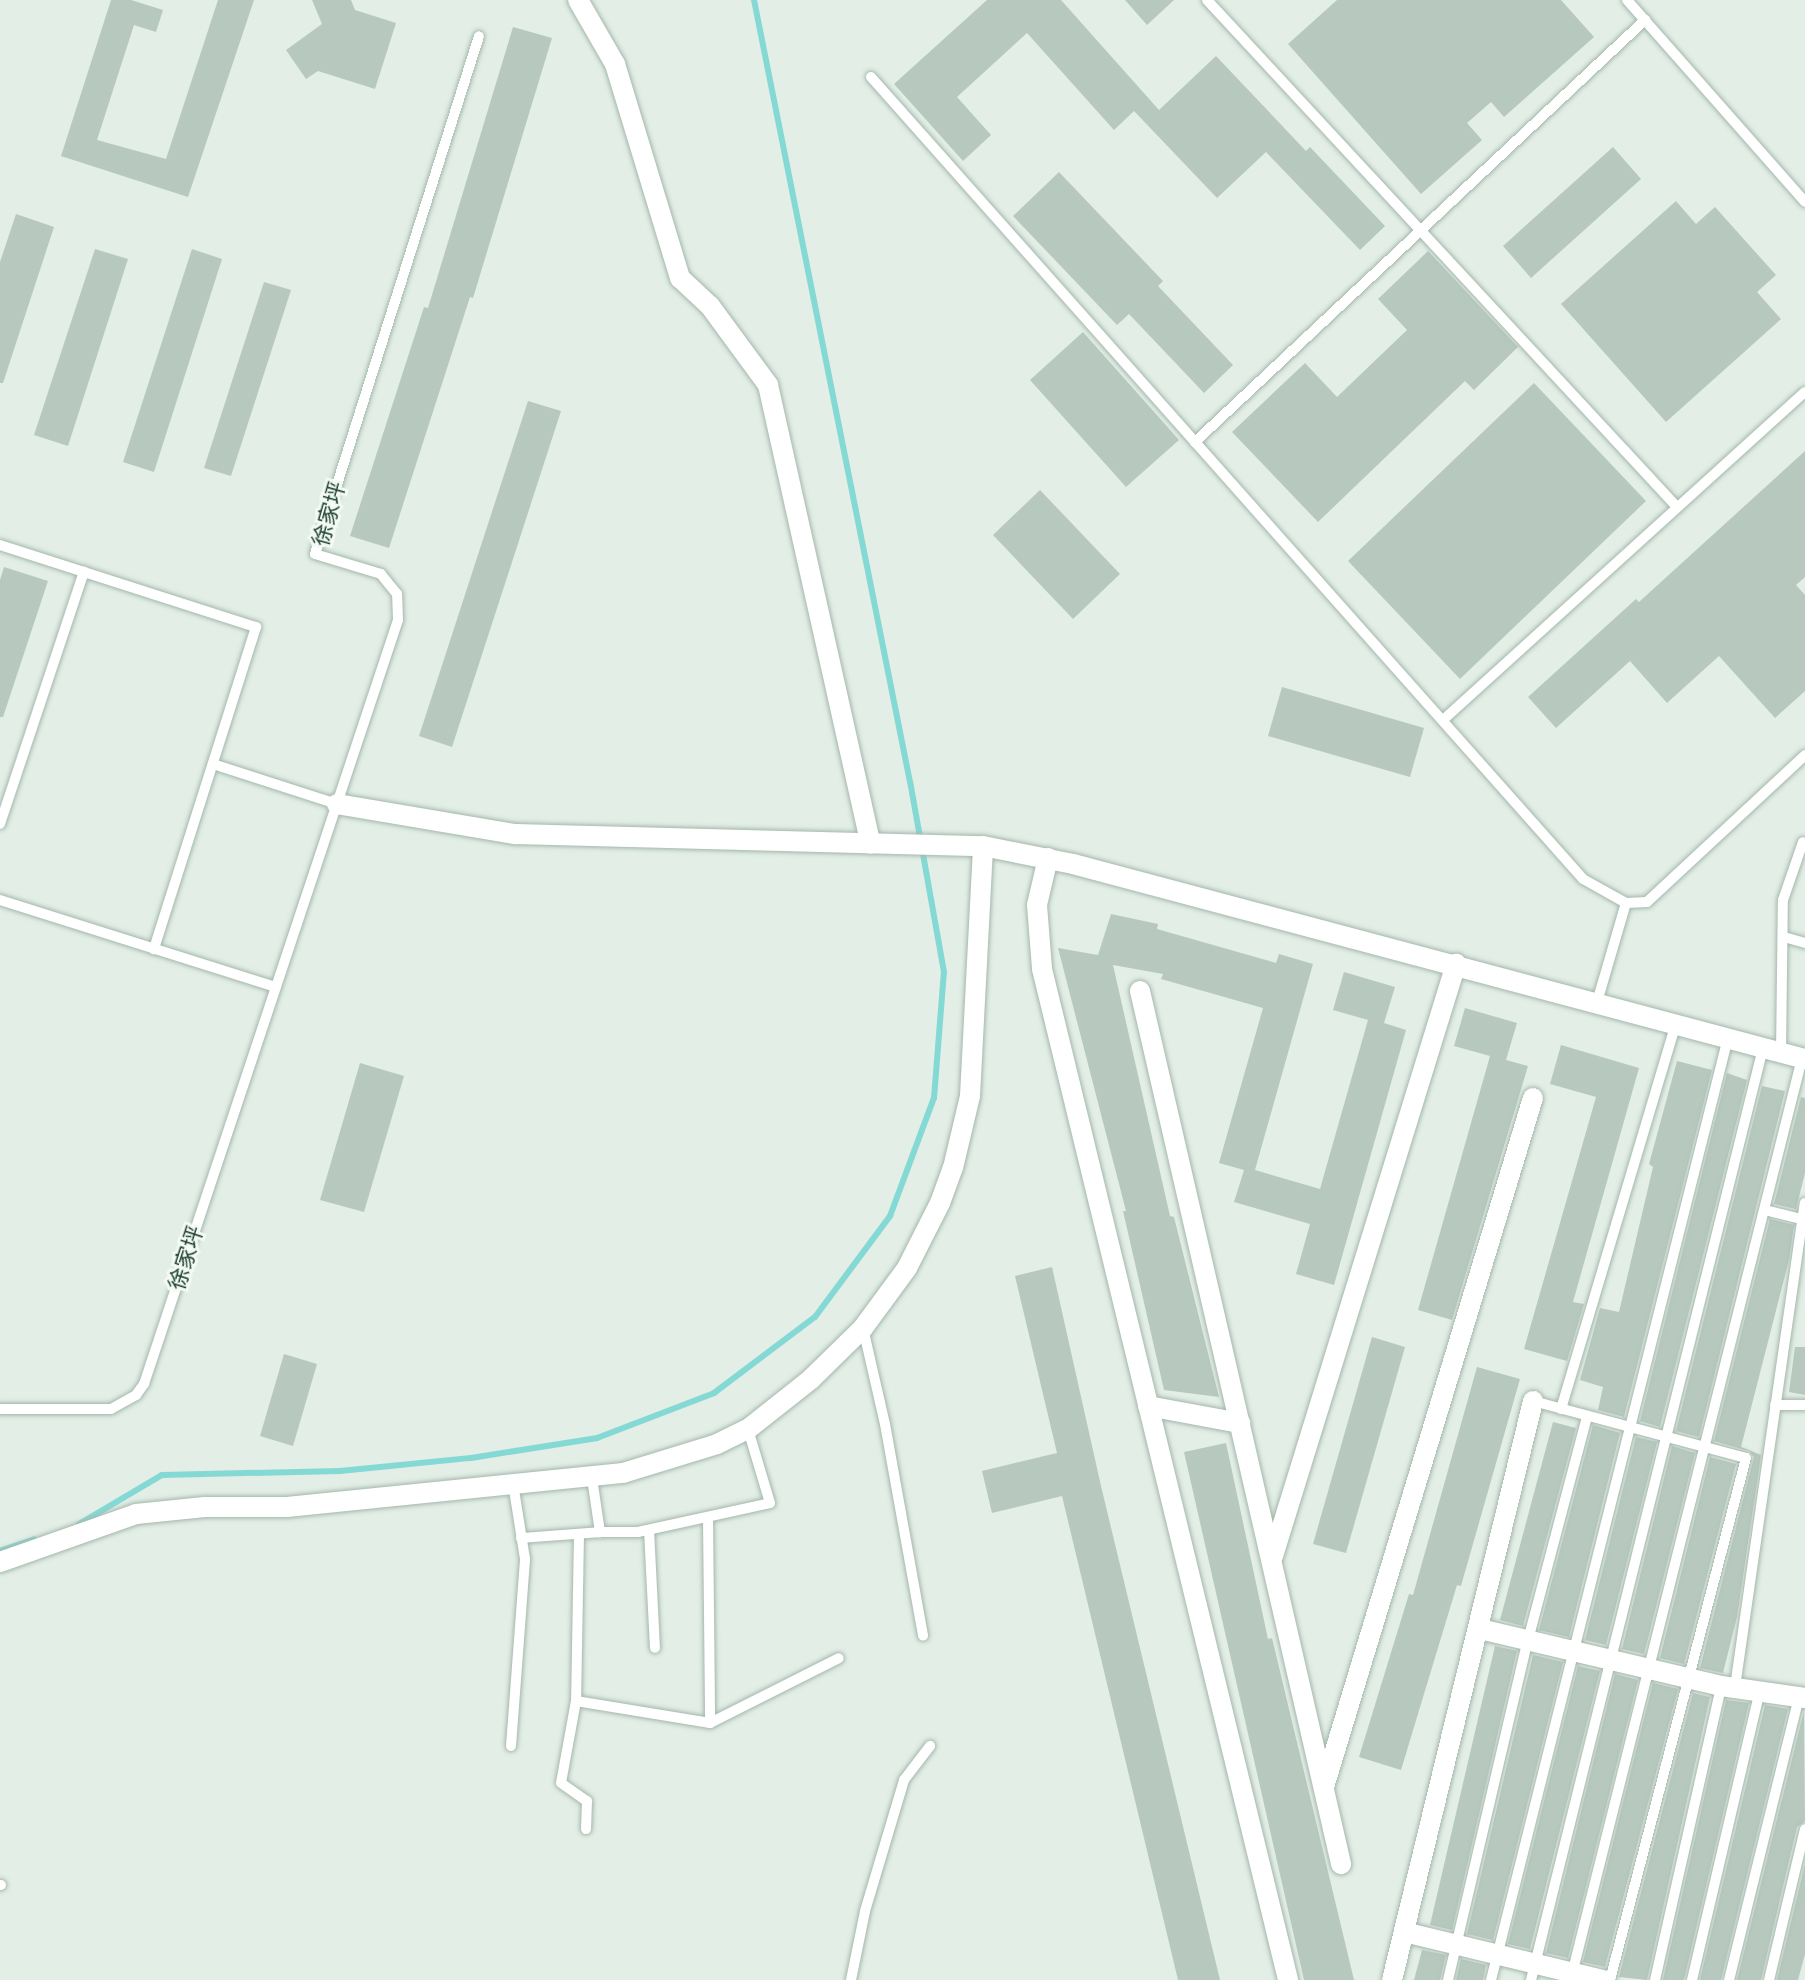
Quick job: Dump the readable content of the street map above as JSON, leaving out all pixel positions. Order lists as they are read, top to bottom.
{
  "streets": {
    "lane": ["徐家坪"]
  }
}
